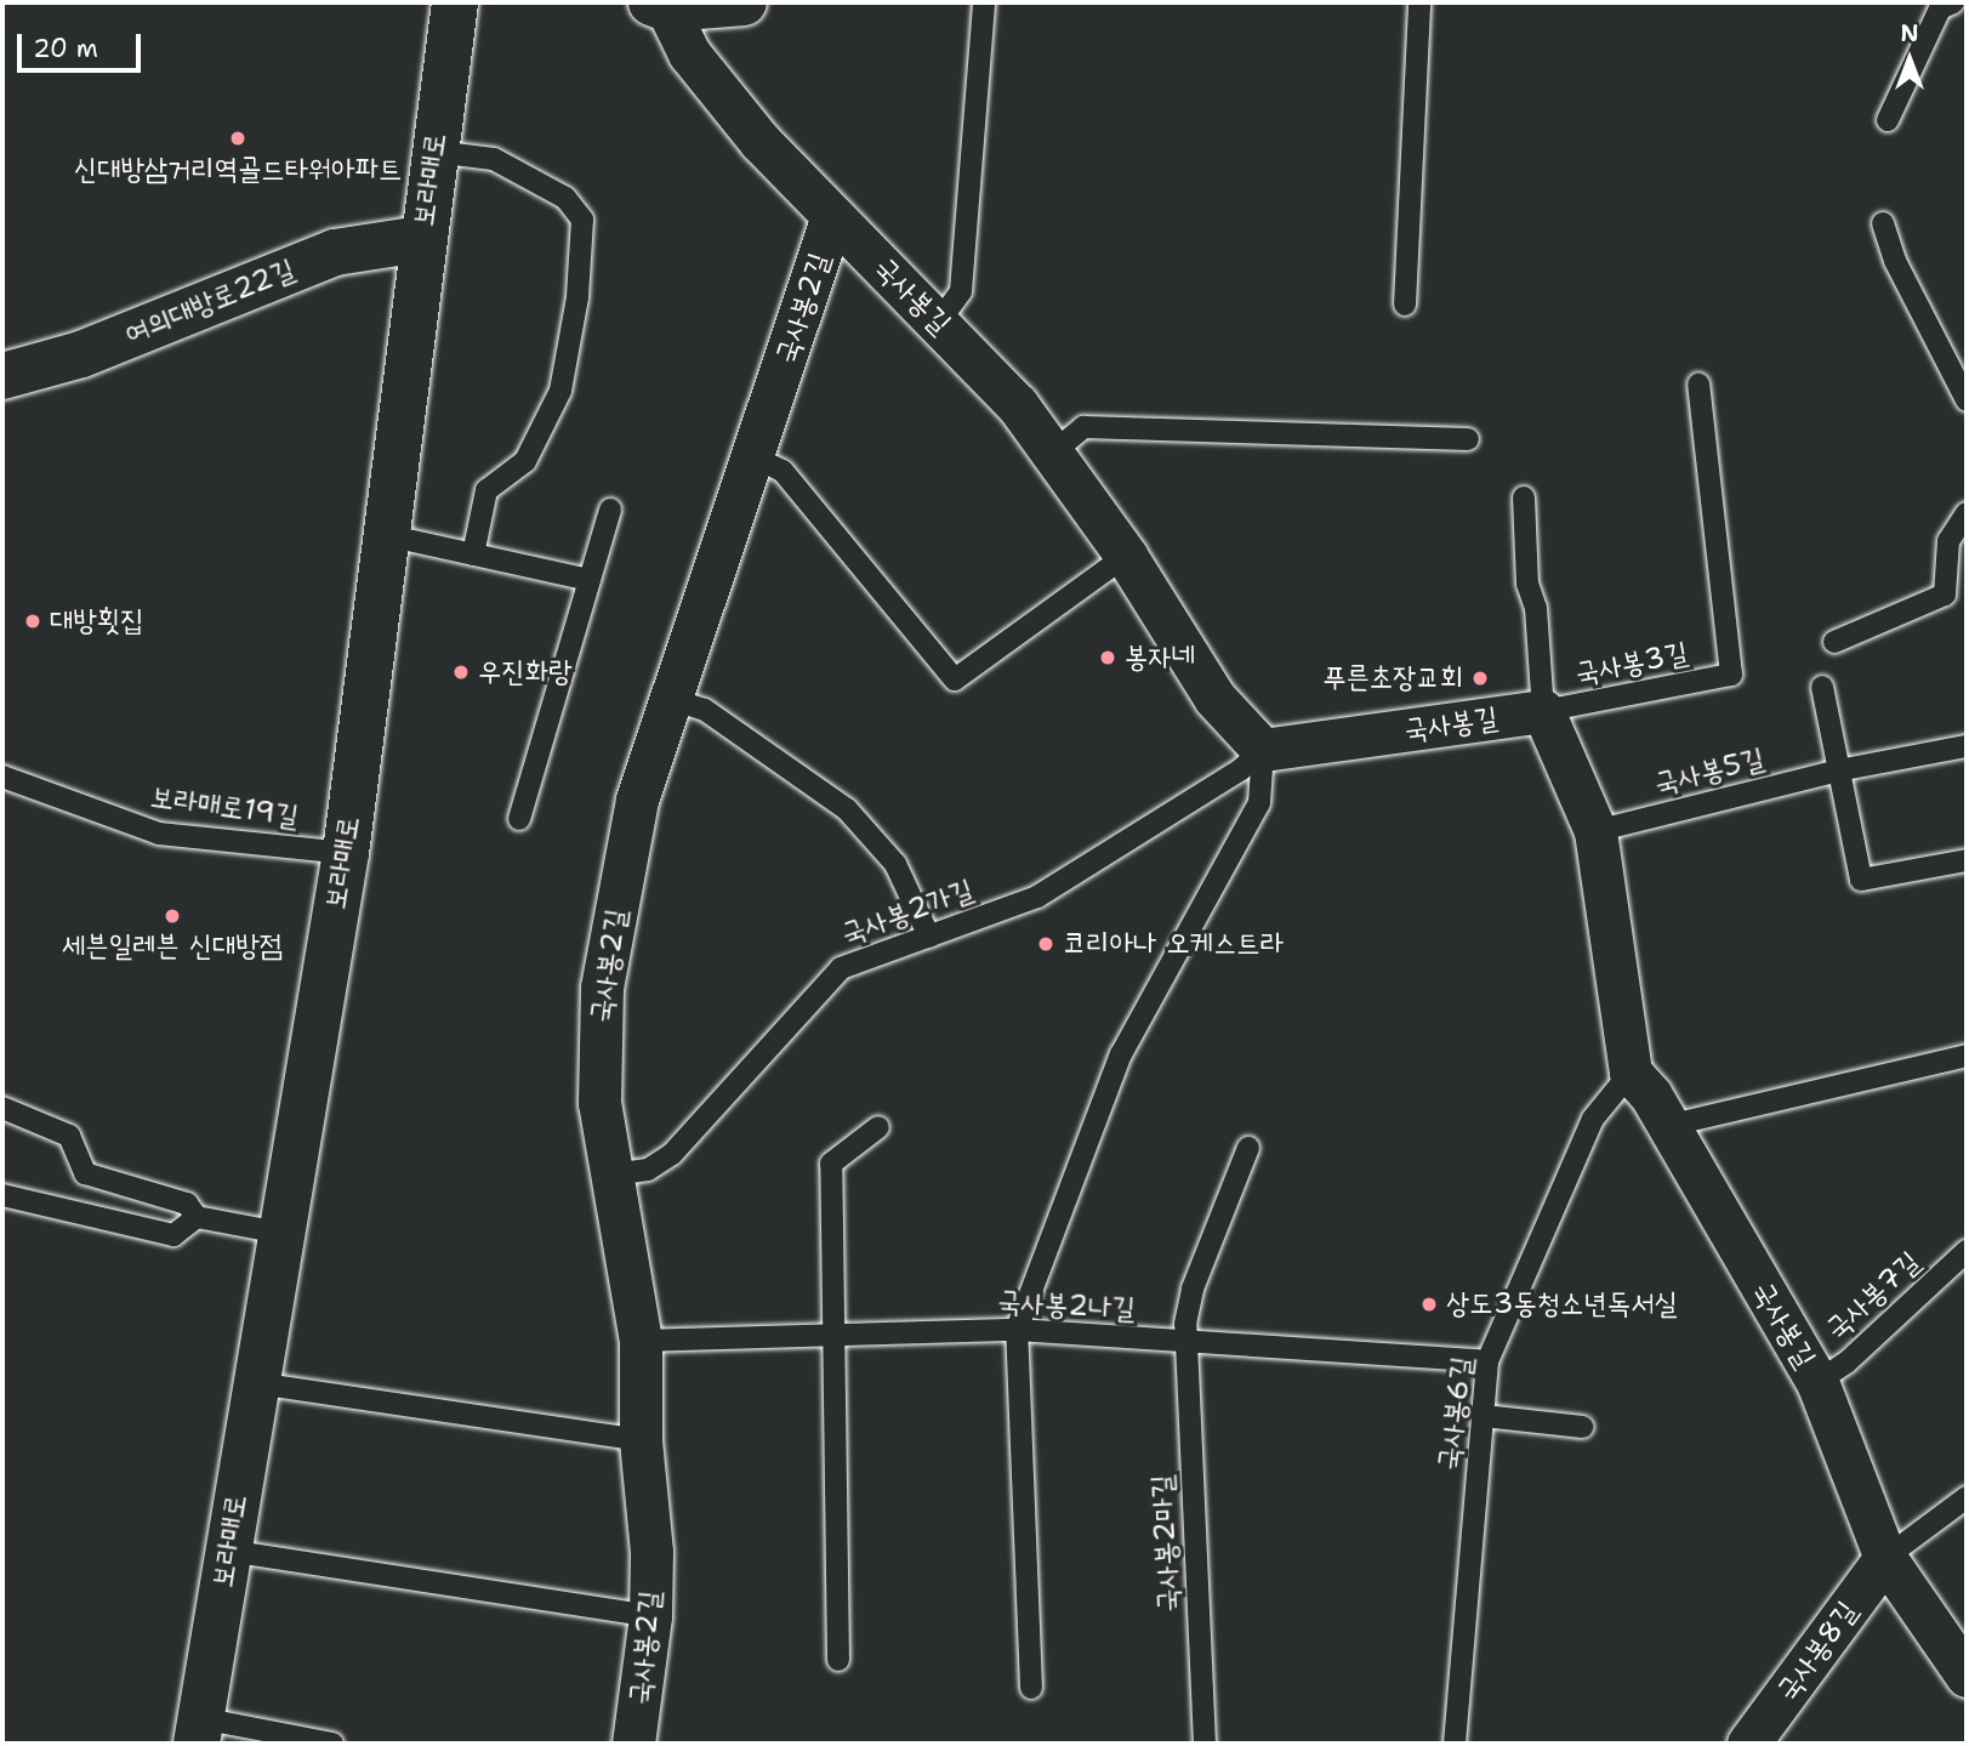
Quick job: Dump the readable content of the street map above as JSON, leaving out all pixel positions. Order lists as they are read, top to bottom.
{
  "streets": {
    "main road": ["보라매로", "여의대방로22길"],
    "street": ["국사봉길", "국사봉2길", "국사봉8길"],
    "lane": [
      "국사봉3길",
      "국사봉5길",
      "보라매로19길",
      "국사봉2가길",
      "국사봉7길",
      "국사봉2나길",
      "국사봉6길",
      "국사봉2마길"
    ]
  },
  "crossings": [
    ["보라매로", "여의대방로22길"],
    ["보라매로", "보라매로19길"],
    ["국사봉길", "국사봉2길"],
    ["국사봉길", "국사봉3길"],
    ["국사봉길", "국사봉5길"],
    ["국사봉길", "국사봉2가길"],
    ["국사봉길", "국사봉7길"],
    ["국사봉길", "국사봉6길"],
    ["국사봉길", "국사봉8길"],
    ["국사봉2길", "국사봉2가길"],
    ["국사봉2길", "국사봉2나길"],
    ["국사봉2나길", "국사봉6길"],
    ["국사봉2나길", "국사봉2마길"]
  ],
  "places": [
    "신대방삼거리역골드타워아파트",
    "대방횟집",
    "봉자네",
    "우진화랑",
    "푸른초장교회",
    "세븐일레븐 신대방점",
    "코리아나 오케스트라",
    "상도3동청소년독서실"
  ],
  "scale_bar": "20 m",
  "north": "top"
}
